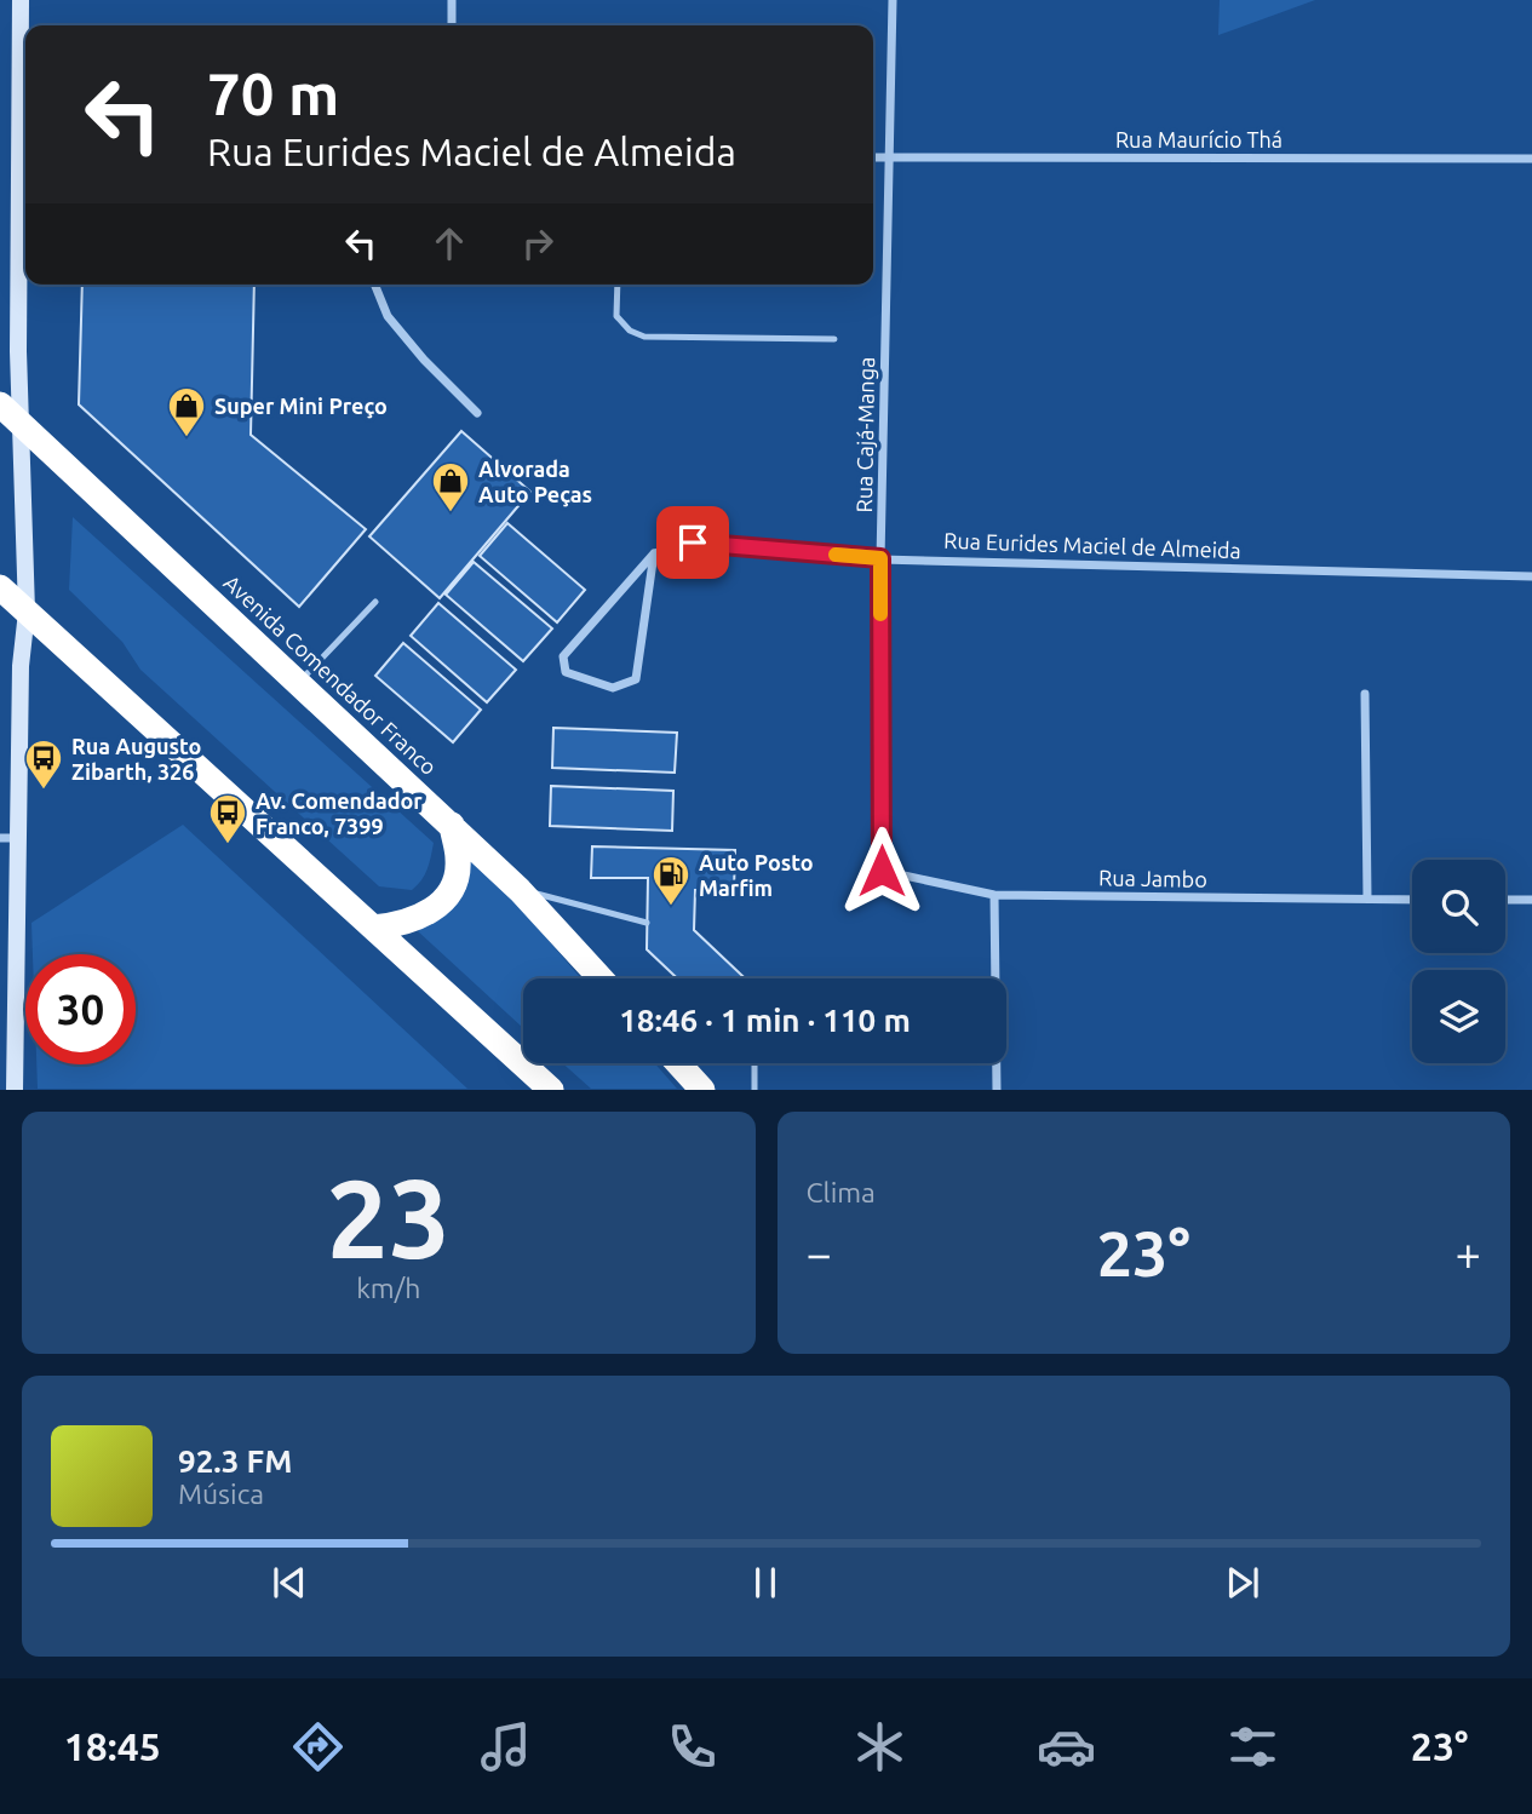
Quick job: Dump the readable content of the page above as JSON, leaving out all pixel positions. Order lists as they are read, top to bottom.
{
  "streets": {
    "highway": ["Avenida Comendador Franco"],
    "street": [
      "Rua Maurício Thá",
      "Rua Cajá-Manga",
      "Rua Eurides Maciel de Almeida",
      "Rua Jambo"
    ]
  },
  "crossings": [
    ["Rua Maurício Thá", "Rua Cajá-Manga"],
    ["Rua Cajá-Manga", "Rua Eurides Maciel de Almeida"],
    ["Rua Cajá-Manga", "Rua Jambo"]
  ],
  "places": {
    "shop": ["Super Mini Preço", "Alvorada Auto Peças"],
    "bus stop": ["Rua Augusto Zibarth, 326", "Av. Comendador Franco, 7399"],
    "fuel station": ["Auto Posto Marfim"]
  },
  "page": {
    "turn": ["70 m", "Rua Eurides Maciel de Almeida"],
    "limit": "30",
    "trip": "18:46 · 1 min · 110 m",
    "tile": [
      ["23", "km/h"],
      "Clima"
    ],
    "heat": ["−", "23°", "+"],
    "song": ["92.3 FM", "Música"],
    "tabs": ["18:45", "23°"]
  }
}
